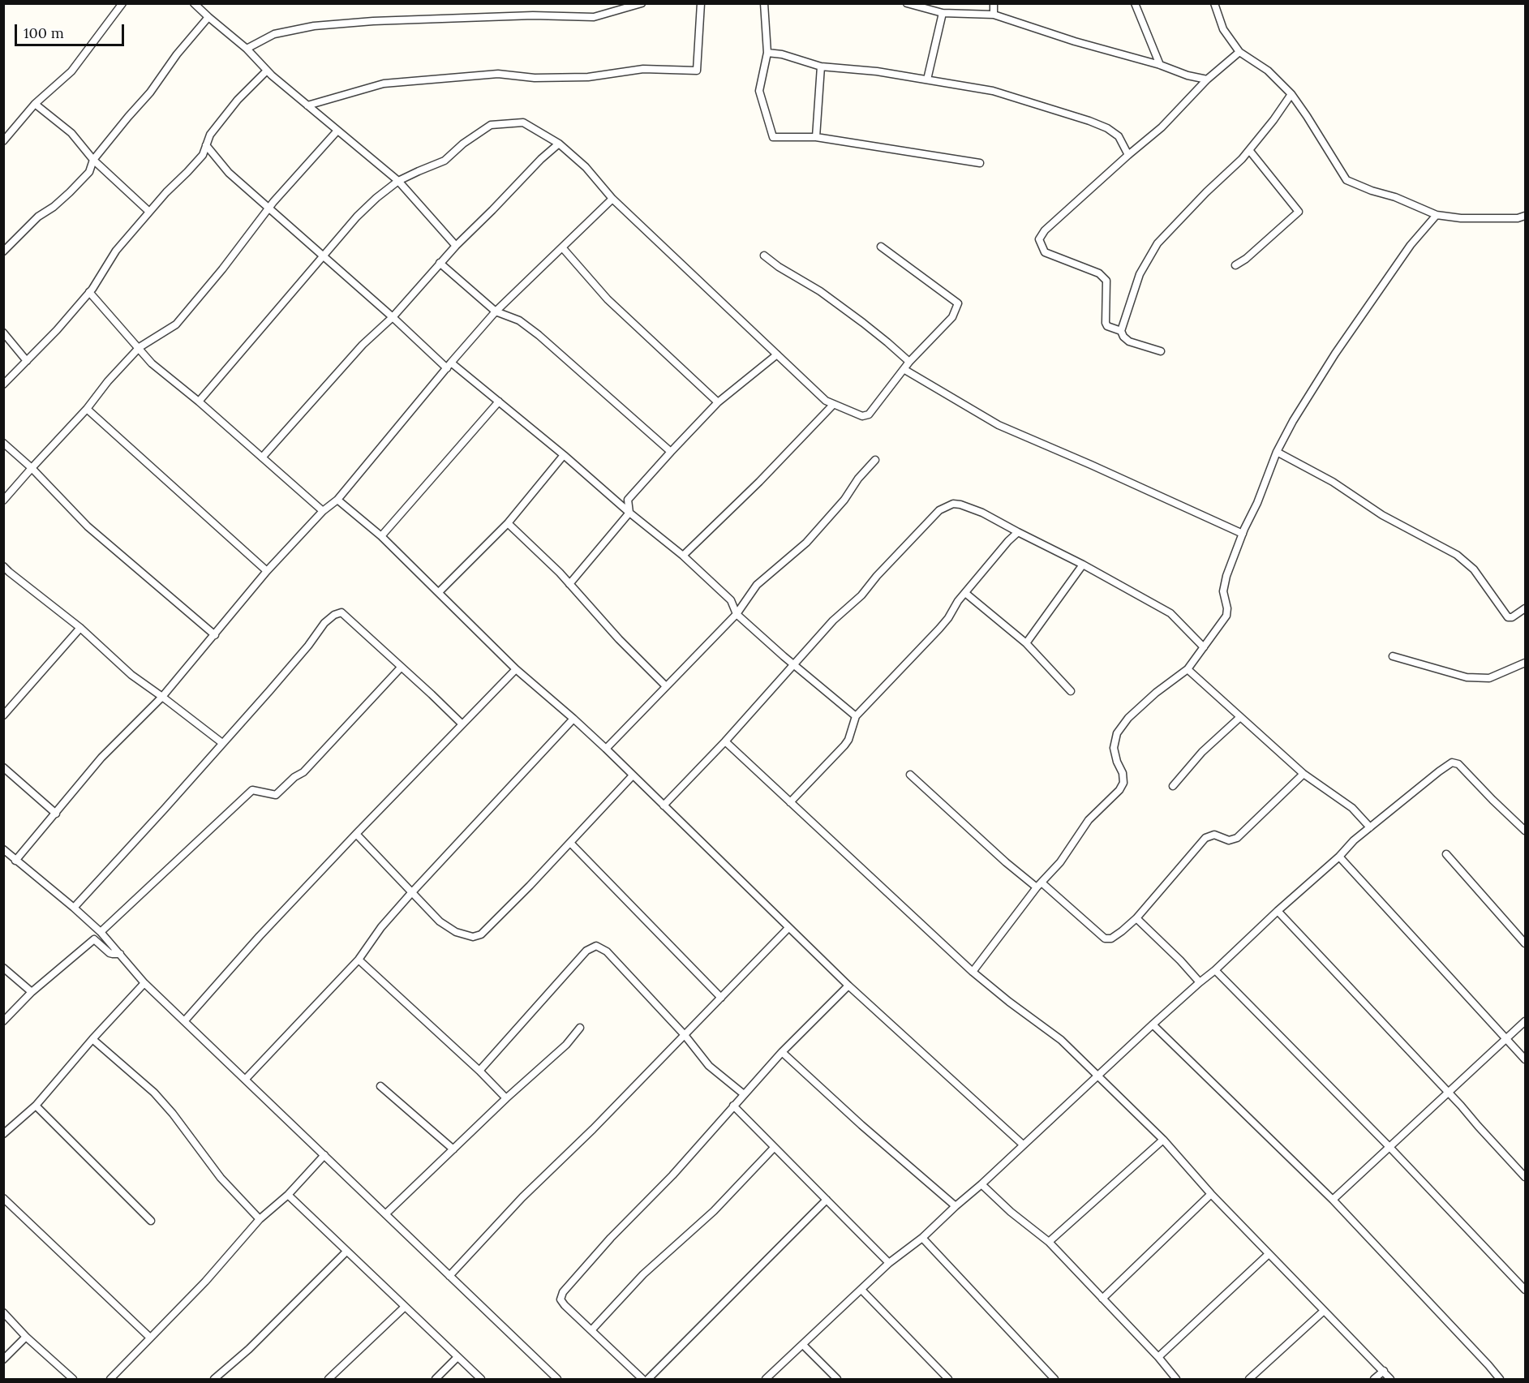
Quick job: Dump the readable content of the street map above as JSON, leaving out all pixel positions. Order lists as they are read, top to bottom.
{
  "scale_bar": "100 m"
}
